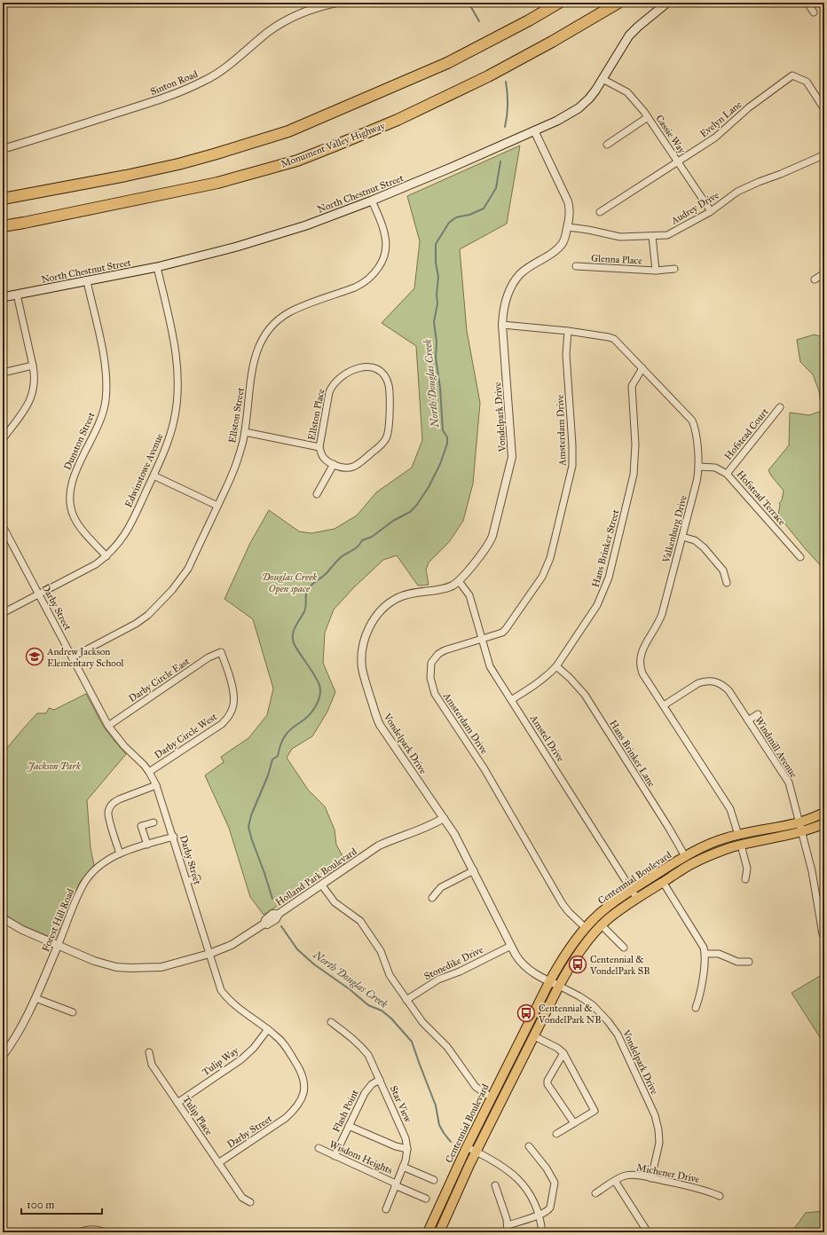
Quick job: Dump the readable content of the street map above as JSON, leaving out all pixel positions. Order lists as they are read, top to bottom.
{
  "streets": {
    "highway": ["Monument Valley Highway"],
    "main road": ["North Chestnut Street", "Centennial Boulevard"],
    "street": [
      "Sinton Road",
      "Evelyn Lane",
      "Cassie Way",
      "Audrey Drive",
      "Glenna Place",
      "Ellston Place",
      "Ellston Street",
      "Vondelpark Drive",
      "Amsterdam Drive",
      "Hofstead Court",
      "Dunston Street",
      "Edwinstowe Avenue",
      "Hofstead Terrace",
      "Valkenburg Drive",
      "Hans Brinker Street",
      "Darby Street",
      "Darby Circle East",
      "Darby Circle West",
      "Amstel Drive",
      "Windmill Avenue",
      "Hans Brinker Lane",
      "Holland Park Boulevard",
      "Forest Hill Road",
      "Stonedike Drive",
      "Tulip Way",
      "Star View",
      "Flash Point",
      "Tulip Place",
      "Wisdom Heights",
      "Michener Drive"
    ]
  },
  "crossings": [
    ["Evelyn Lane", "Cassie Way"],
    ["Cassie Way", "North Chestnut Street"],
    ["Cassie Way", "Audrey Drive"],
    ["North Chestnut Street", "Ellston Street"],
    ["North Chestnut Street", "Vondelpark Drive"],
    ["North Chestnut Street", "Dunston Street"],
    ["North Chestnut Street", "Edwinstowe Avenue"],
    ["Audrey Drive", "Glenna Place"],
    ["Audrey Drive", "Vondelpark Drive"],
    ["Ellston Place", "Ellston Street"],
    ["Ellston Street", "Darby Street"],
    ["Vondelpark Drive", "Valkenburg Drive"],
    ["Vondelpark Drive", "Amstel Drive"],
    ["Vondelpark Drive", "Holland Park Boulevard"],
    ["Vondelpark Drive", "Centennial Boulevard"],
    ["Vondelpark Drive", "Stonedike Drive"],
    ["Vondelpark Drive", "Michener Drive"],
    ["Amsterdam Drive", "Valkenburg Drive"],
    ["Amsterdam Drive", "Amstel Drive"],
    ["Amsterdam Drive", "Centennial Boulevard"],
    ["Hofstead Court", "Hofstead Terrace"],
    ["Dunston Street", "Edwinstowe Avenue"],
    ["Edwinstowe Avenue", "Darby Street"],
    ["Hofstead Terrace", "Valkenburg Drive"],
    ["Valkenburg Drive", "Hans Brinker Street"],
    ["Valkenburg Drive", "Windmill Avenue"],
    ["Valkenburg Drive", "Centennial Boulevard"],
    ["Hans Brinker Street", "Amstel Drive"],
    ["Hans Brinker Street", "Hans Brinker Lane"],
    ["Darby Street", "Darby Circle East"],
    ["Darby Street", "Darby Circle West"],
    ["Darby Street", "Holland Park Boulevard"],
    ["Darby Street", "Forest Hill Road"],
    ["Darby Street", "Tulip Way"],
    ["Darby Street", "Tulip Place"],
    ["Darby Circle East", "Darby Circle West"],
    ["Amstel Drive", "Centennial Boulevard"],
    ["Windmill Avenue", "Centennial Boulevard"],
    ["Hans Brinker Lane", "Centennial Boulevard"],
    ["Holland Park Boulevard", "Forest Hill Road"],
    ["Tulip Way", "Tulip Place"],
    ["Star View", "Flash Point"],
    ["Star View", "Wisdom Heights"],
    ["Flash Point", "Wisdom Heights"]
  ],
  "water": ["North Douglas Creek"],
  "parks": ["Douglas Creek Open space", "Jackson Park"],
  "places": {
    "school or university": ["Andrew Jackson Elementary School"],
    "bus stop": ["Centennial & VondelPark SB", "Centennial & VondelPark NB"]
  },
  "scale_bar": "100 m"
}
